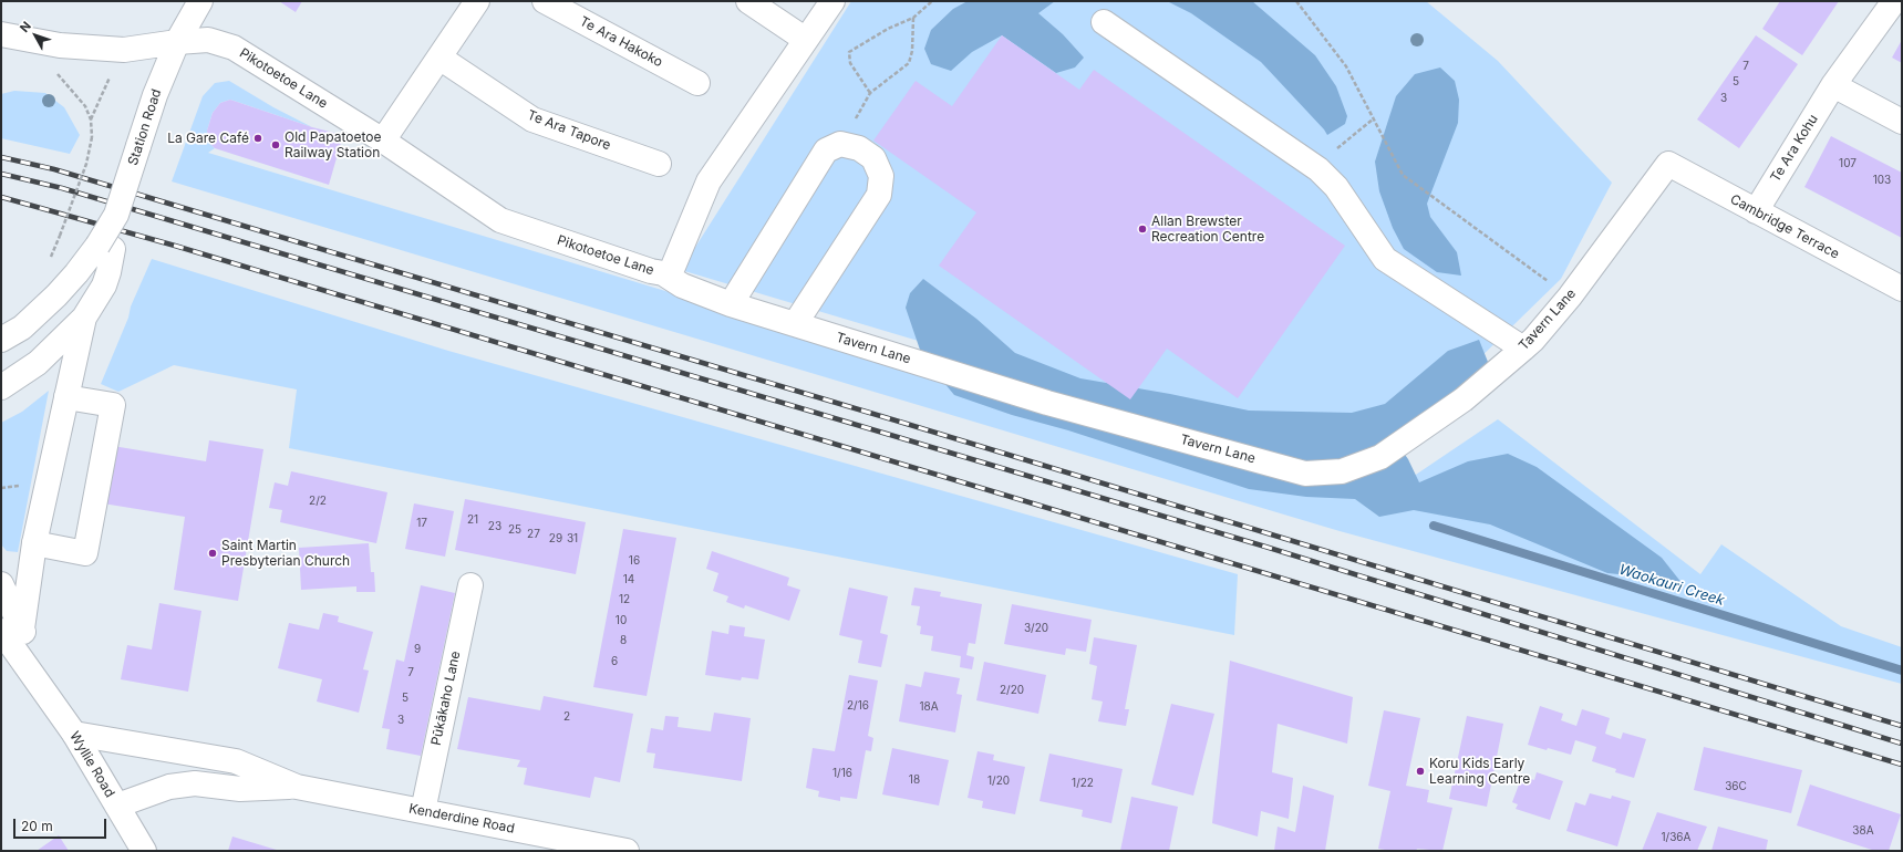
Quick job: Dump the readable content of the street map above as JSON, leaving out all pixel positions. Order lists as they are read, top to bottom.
{
  "streets": {
    "street": [
      "Te Ara Hakoko",
      "Pikotoetoe Lane",
      "Station Road",
      "Te Ara Tapore",
      "Te Ara Kohu",
      "Cambridge Terrace",
      "Tavern Lane",
      "Pūkākaho Lane",
      "Wyllie Road",
      "Kenderdine Road"
    ]
  },
  "crossings": [
    ["Pikotoetoe Lane", "Station Road"],
    ["Pikotoetoe Lane", "Tavern Lane"],
    ["Te Ara Kohu", "Cambridge Terrace"],
    ["Cambridge Terrace", "Tavern Lane"],
    ["Pūkākaho Lane", "Kenderdine Road"],
    ["Wyllie Road", "Kenderdine Road"]
  ],
  "water": ["Waokauri Creek"],
  "places": [
    "La Gare Café",
    "Old Papatoetoe Railway Station",
    "Allan Brewster Recreation Centre",
    "Saint Martin Presbyterian Church",
    "Koru Kids Early Learning Centre"
  ],
  "house_numbers": [
    "7",
    "5",
    "3",
    "107",
    "103",
    "2/2",
    "21",
    "17",
    "23",
    "25",
    "27",
    "29",
    "31",
    "16",
    "14",
    "12",
    "10",
    "3/20",
    "8",
    "9",
    "6",
    "7",
    "2/20",
    "5",
    "2/16",
    "18A",
    "2",
    "3",
    "1/16",
    "18",
    "1/20",
    "1/22",
    "36C",
    "38A",
    "1/36A"
  ],
  "scale_bar": "20 m",
  "north": "top left"
}
